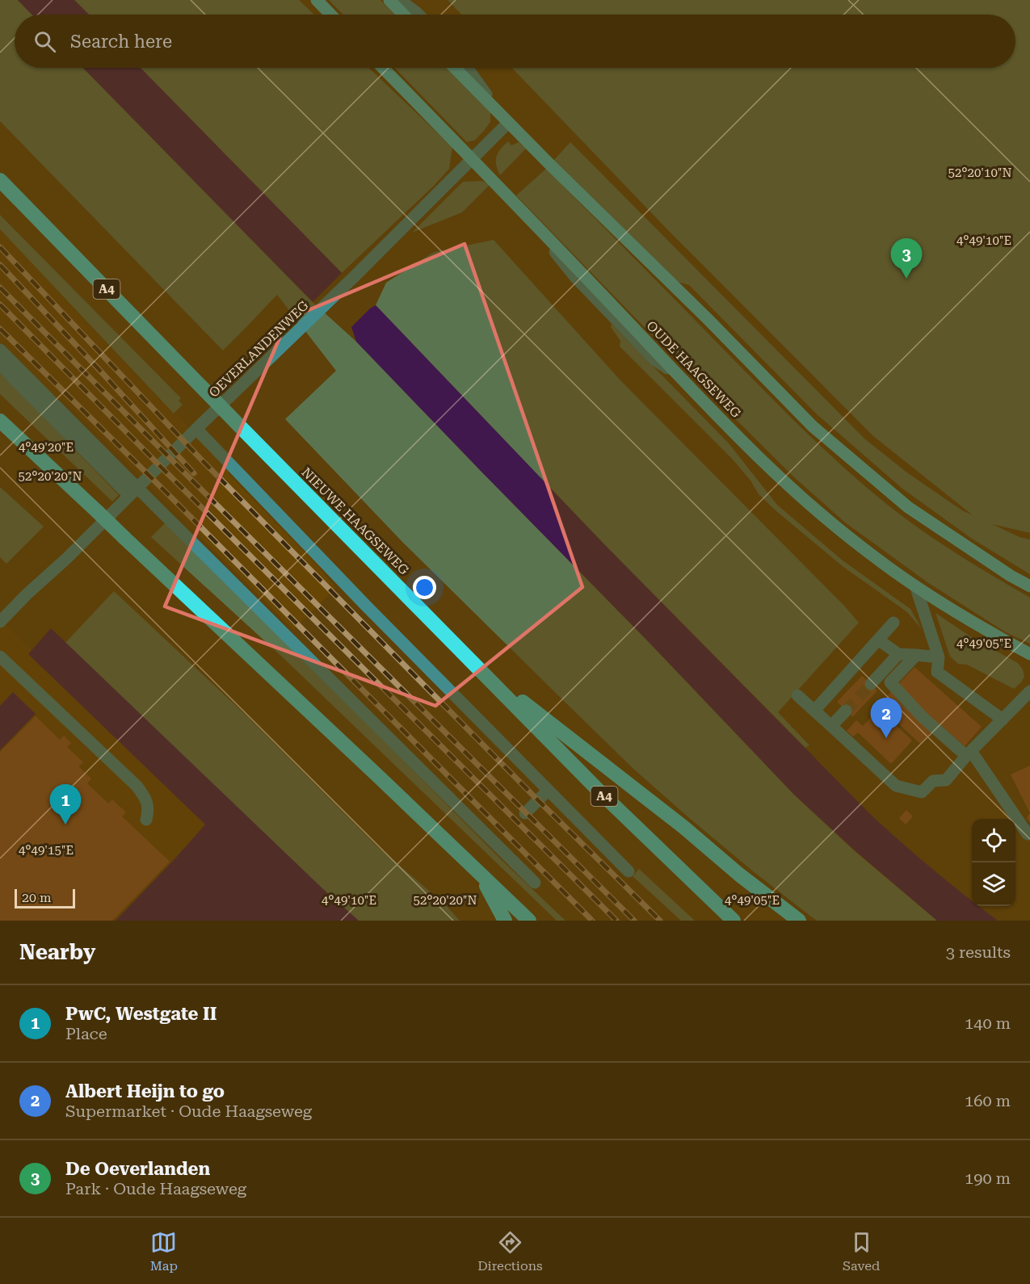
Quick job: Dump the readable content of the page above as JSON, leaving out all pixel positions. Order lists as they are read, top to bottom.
{
  "streets": {
    "highway": ["A4", "NIEUWE HAAGSEWEG"],
    "main road": ["OUDE HAAGSEWEG"],
    "street": ["OEVERLANDENWEG"]
  },
  "crossings": [
    ["A4", "NIEUWE HAAGSEWEG"],
    ["OEVERLANDENWEG", "OUDE HAAGSEWEG"]
  ],
  "scale_bar": "20 m",
  "page": {
    "search": "Search here",
    "pins": ["3", "2", "1"],
    "scale": "20 m",
    "heading": ["Nearby", "3 results"],
    "list": [
      {
        "mark": "1",
        "name": "PwC, Westgate II",
        "note": "Place",
        "value": "140 m"
      },
      {
        "mark": "2",
        "name": "Albert Heijn to go",
        "note": "Supermarket · Oude Haagseweg",
        "value": "160 m"
      },
      {
        "mark": "3",
        "name": "De Oeverlanden",
        "note": "Park · Oude Haagseweg",
        "value": "190 m"
      }
    ],
    "nav": ["Map", "Directions", "Saved"]
  },
  "coordinates": [
    "52°20'10\"N",
    "4°49'10\"E",
    "4°49'20\"E",
    "52°20'20\"N",
    "4°49'05\"E",
    "4°49'15\"E"
  ]
}
